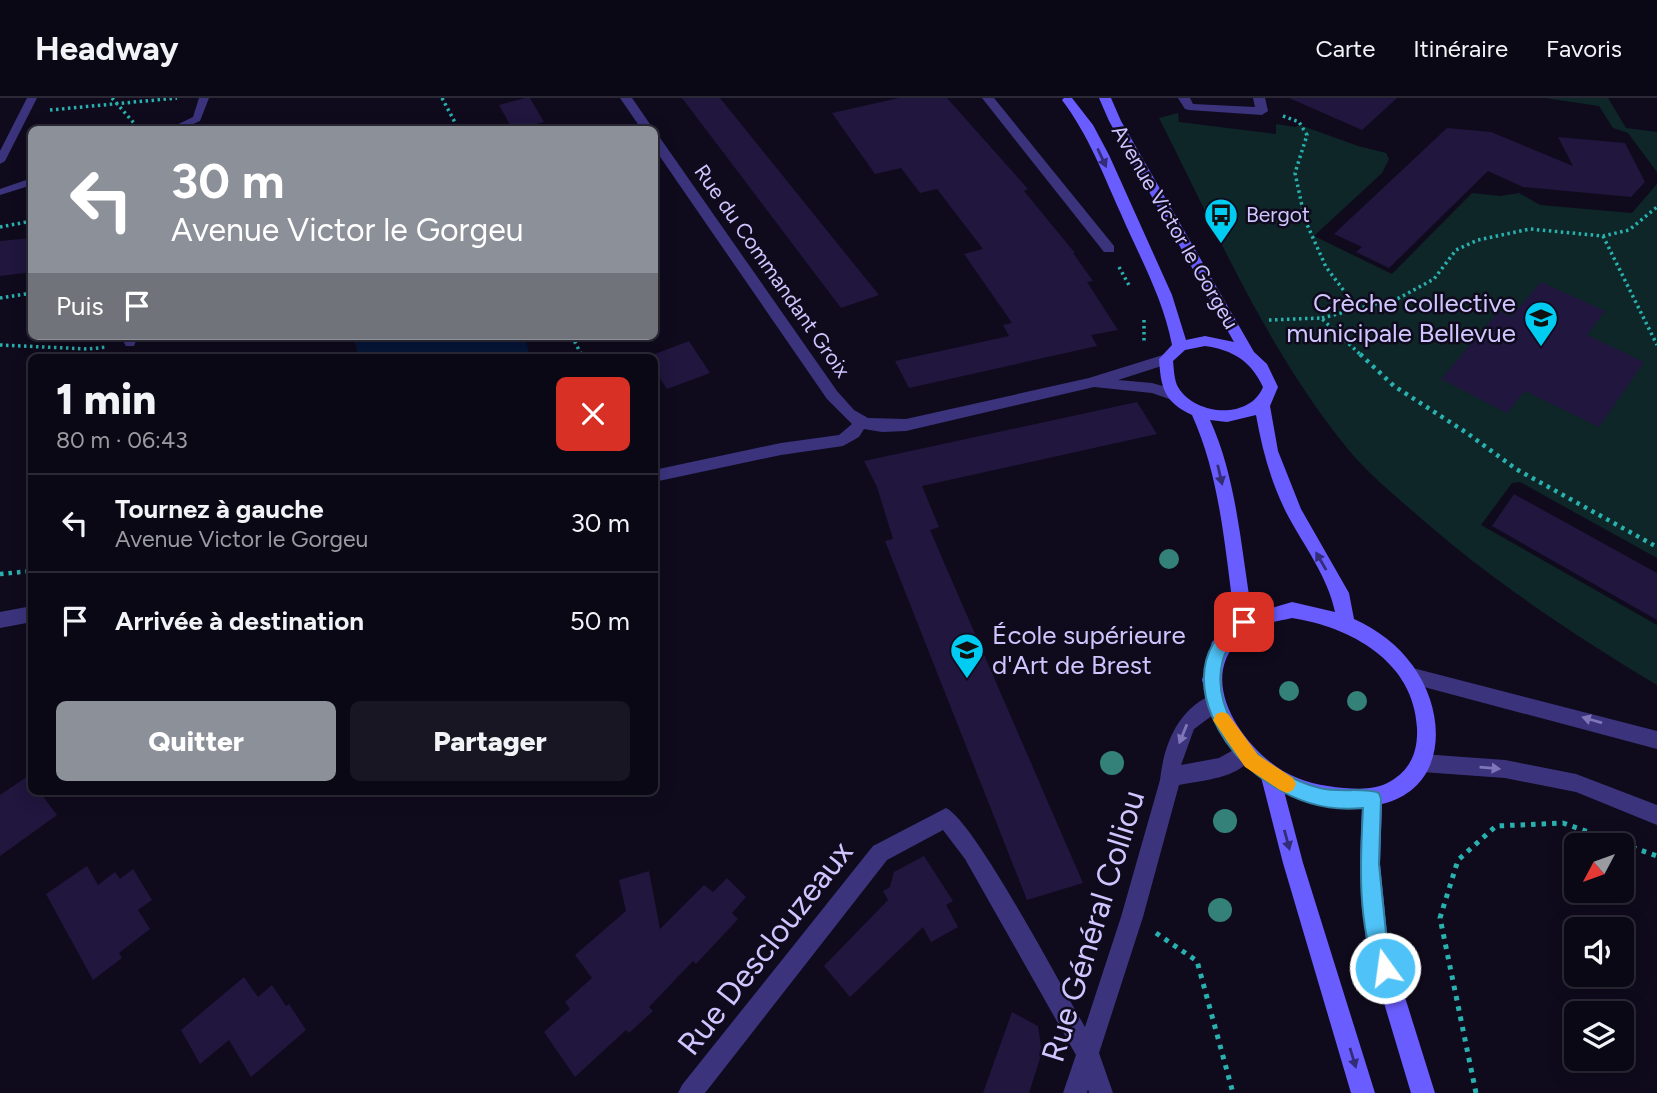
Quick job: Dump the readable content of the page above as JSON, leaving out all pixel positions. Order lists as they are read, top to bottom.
{
  "streets": {
    "main road": ["Avenue Victor le Gorgeu"],
    "street": ["Rue du Commandant Groix", "Rue Général Colliou", "Rue Desclouzeaux"]
  },
  "crossings": [
    ["Rue Général Colliou", "Rue Desclouzeaux"]
  ],
  "places": {
    "bus stop": ["Bergot"],
    "school or university": ["Crèche collective municipale Bellevue", "École supérieure d'Art de Brest"]
  },
  "north": "bottom left",
  "page": {
    "header": "Headway",
    "nav": ["Carte", "Itinéraire", "Favoris"],
    "turn": ["30 m", "Avenue Victor le Gorgeu"],
    "then": "Puis",
    "heading": ["1 min", "80 m · 06:43"],
    "list": [
      {
        "name": "Tournez à gauche",
        "note": "Avenue Victor le Gorgeu",
        "value": "30 m"
      },
      {
        "name": "Arrivée à destination",
        "value": "50 m"
      }
    ],
    "buttons": ["Quitter", "Partager"]
  }
}
